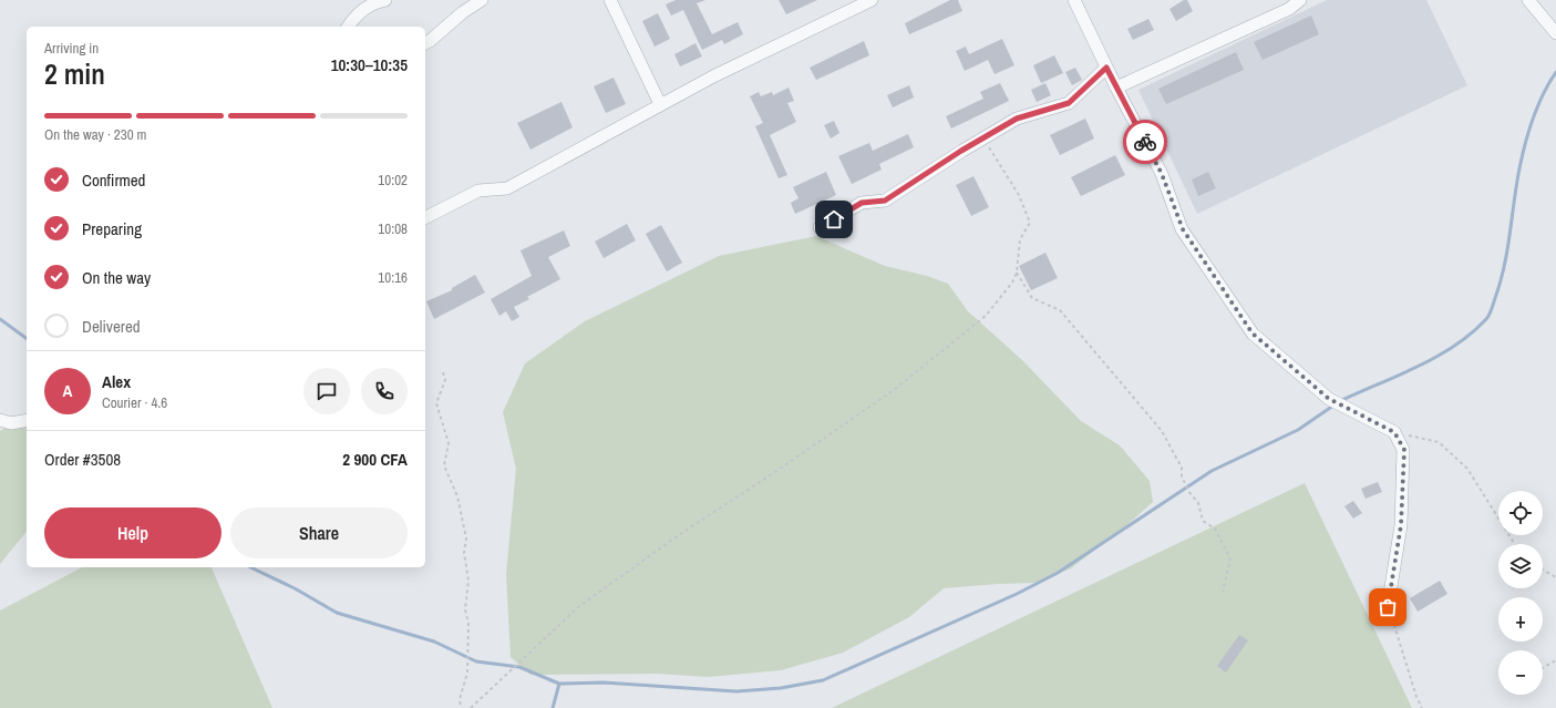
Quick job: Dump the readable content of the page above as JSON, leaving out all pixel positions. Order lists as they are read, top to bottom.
{
  "page": {
    "heading": ["2 min", "Arriving in", "10:30–10:35"],
    "panel": [
      "Alex",
      "Courier · 4.6",
      "Order #3508",
      "2 900 CFA"
    ],
    "bar": "On the way · 230 m",
    "list": [
      ["Confirmed", "10:02"],
      ["Preparing", "10:08"],
      ["On the way", "10:16"],
      "Delivered"
    ],
    "round": "A",
    "map_buttons": ["+", "−"],
    "buttons": ["Help", "Share"]
  }
}
